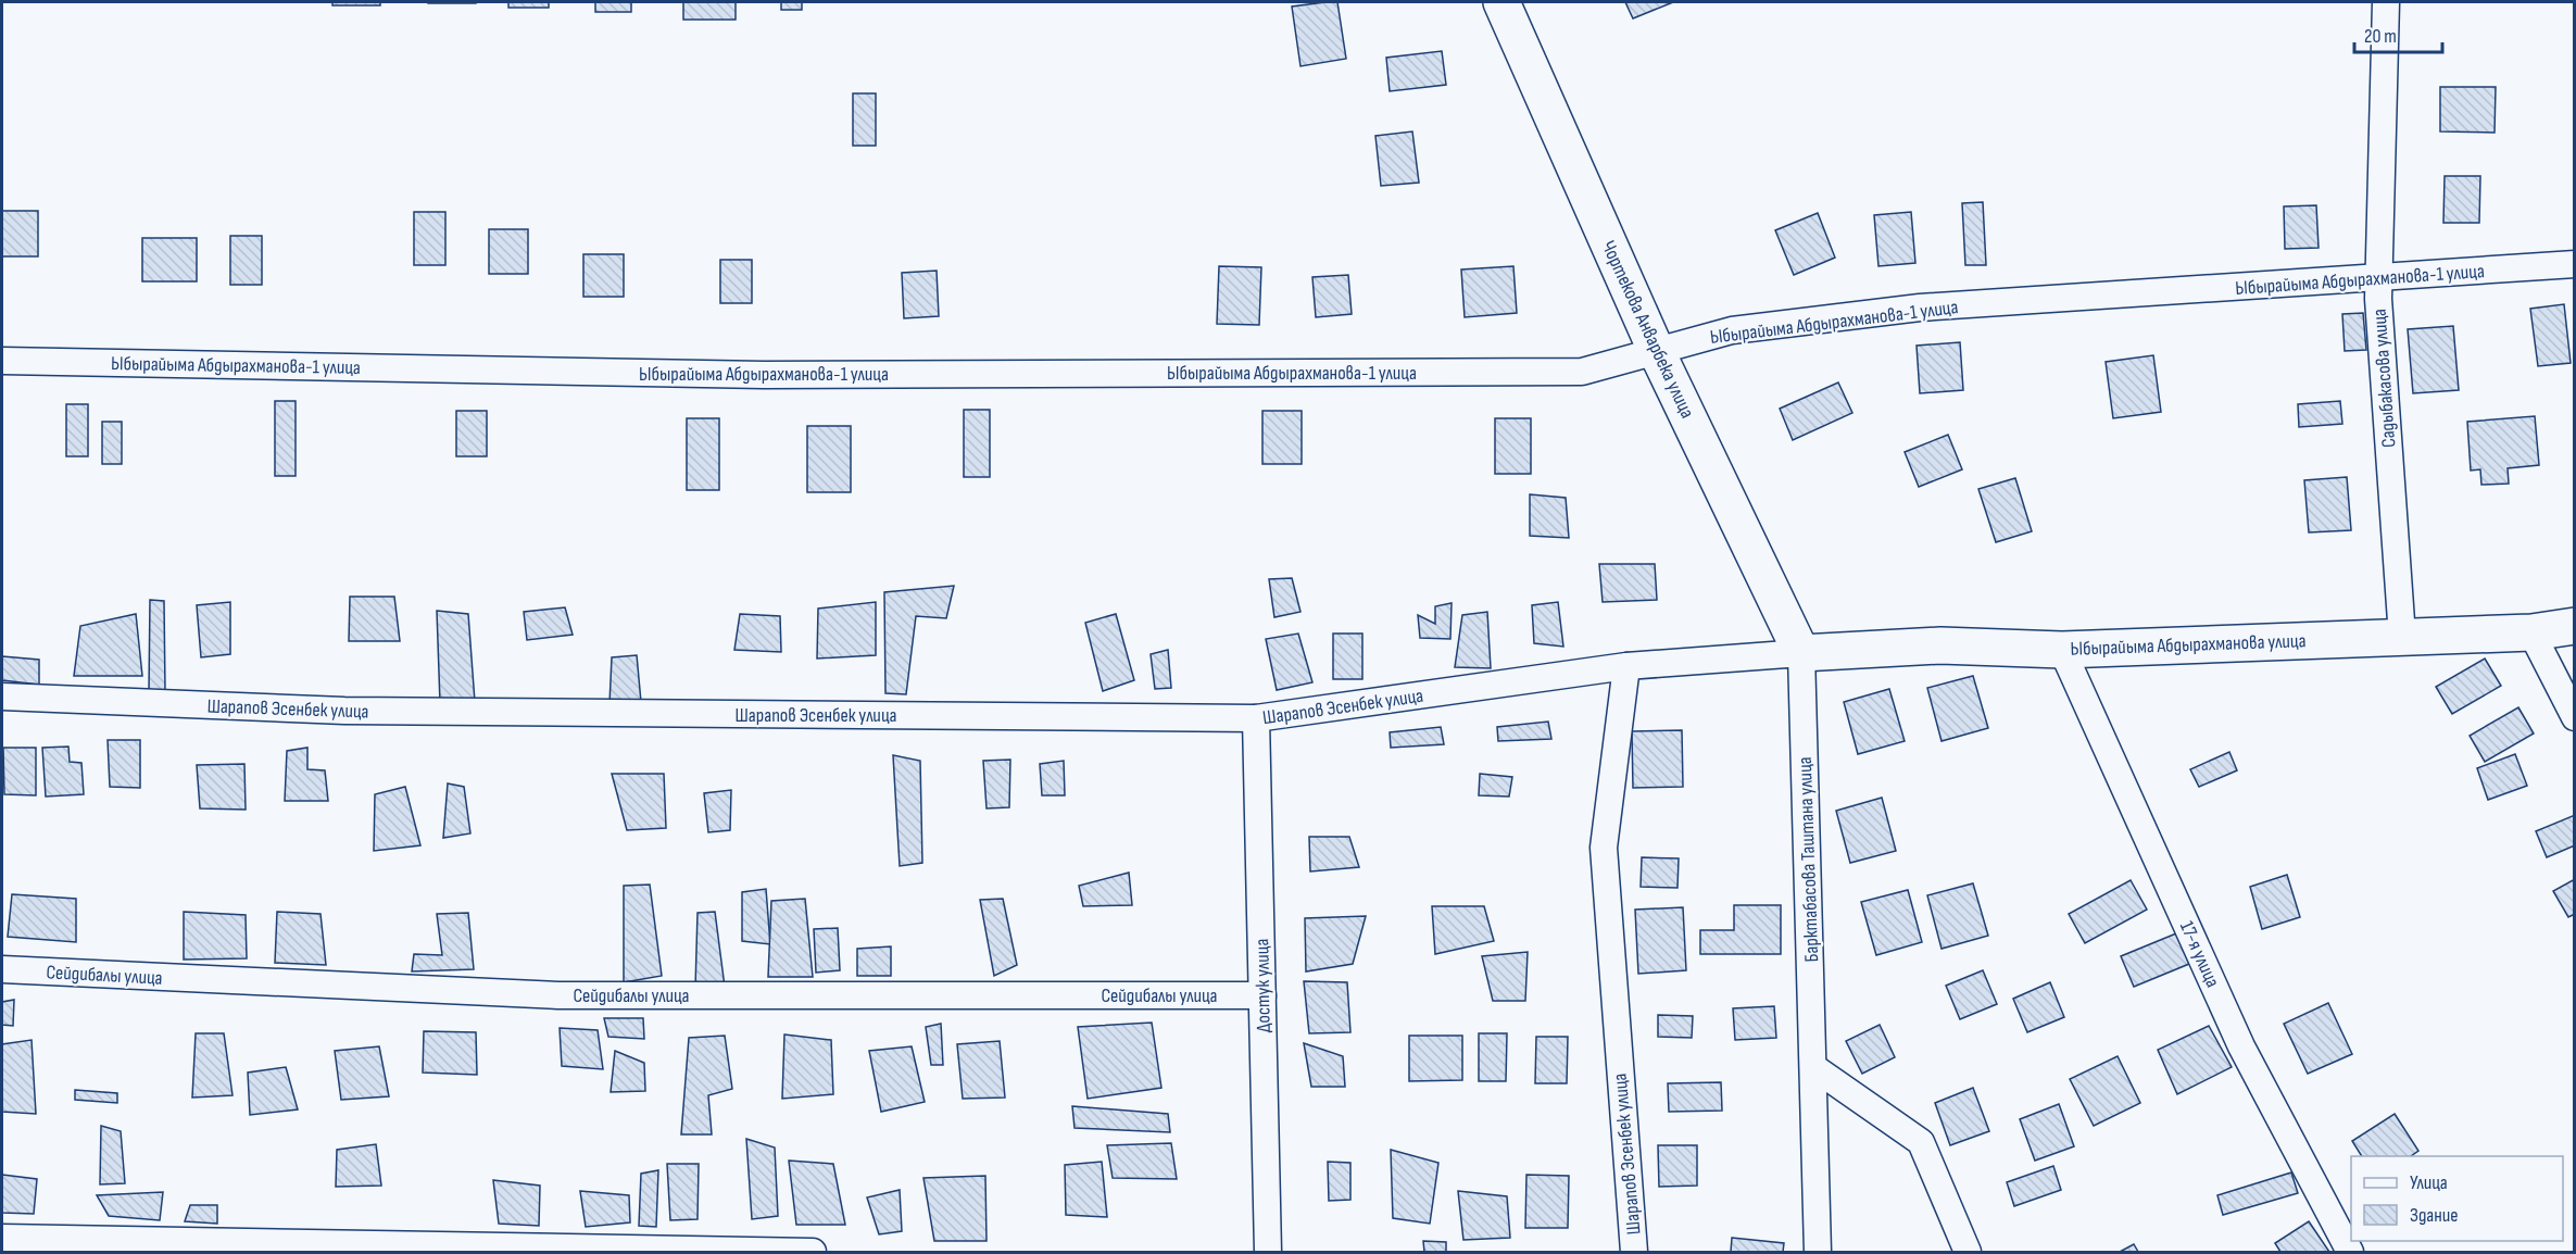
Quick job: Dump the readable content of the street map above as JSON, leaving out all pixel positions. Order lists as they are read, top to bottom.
{
  "streets": {
    "street": [
      "Ыбырайыма Абдырахманова-1 улица",
      "Чортекова Анварбека улица",
      "Садыбакасова улица",
      "Ыбырайыма Абдырахманова улица",
      "Шарапов Эсенбек улица",
      "Барктабасова Таштана улица",
      "17-я улица",
      "Сейдибалы улица",
      "Достук улица"
    ]
  },
  "crossings": [
    ["Ыбырайыма Абдырахманова-1 улица", "Чортекова Анварбека улица"],
    ["Ыбырайыма Абдырахманова-1 улица", "Садыбакасова улица"],
    ["Чортекова Анварбека улица", "Ыбырайыма Абдырахманова улица"],
    ["Чортекова Анварбека улица", "Шарапов Эсенбек улица"],
    ["Чортекова Анварбека улица", "Барктабасова Таштана улица"],
    ["Садыбакасова улица", "Ыбырайыма Абдырахманова улица"],
    ["Ыбырайыма Абдырахманова улица", "Шарапов Эсенбек улица"],
    ["Ыбырайыма Абдырахманова улица", "Барктабасова Таштана улица"],
    ["Ыбырайыма Абдырахманова улица", "17-я улица"],
    ["Шарапов Эсенбек улица", "Барктабасова Таштана улица"],
    ["Шарапов Эсенбек улица", "Достук улица"],
    ["Сейдибалы улица", "Достук улица"]
  ],
  "legend": ["Улица", "Здание"],
  "scale_bar": "20 m"
}
